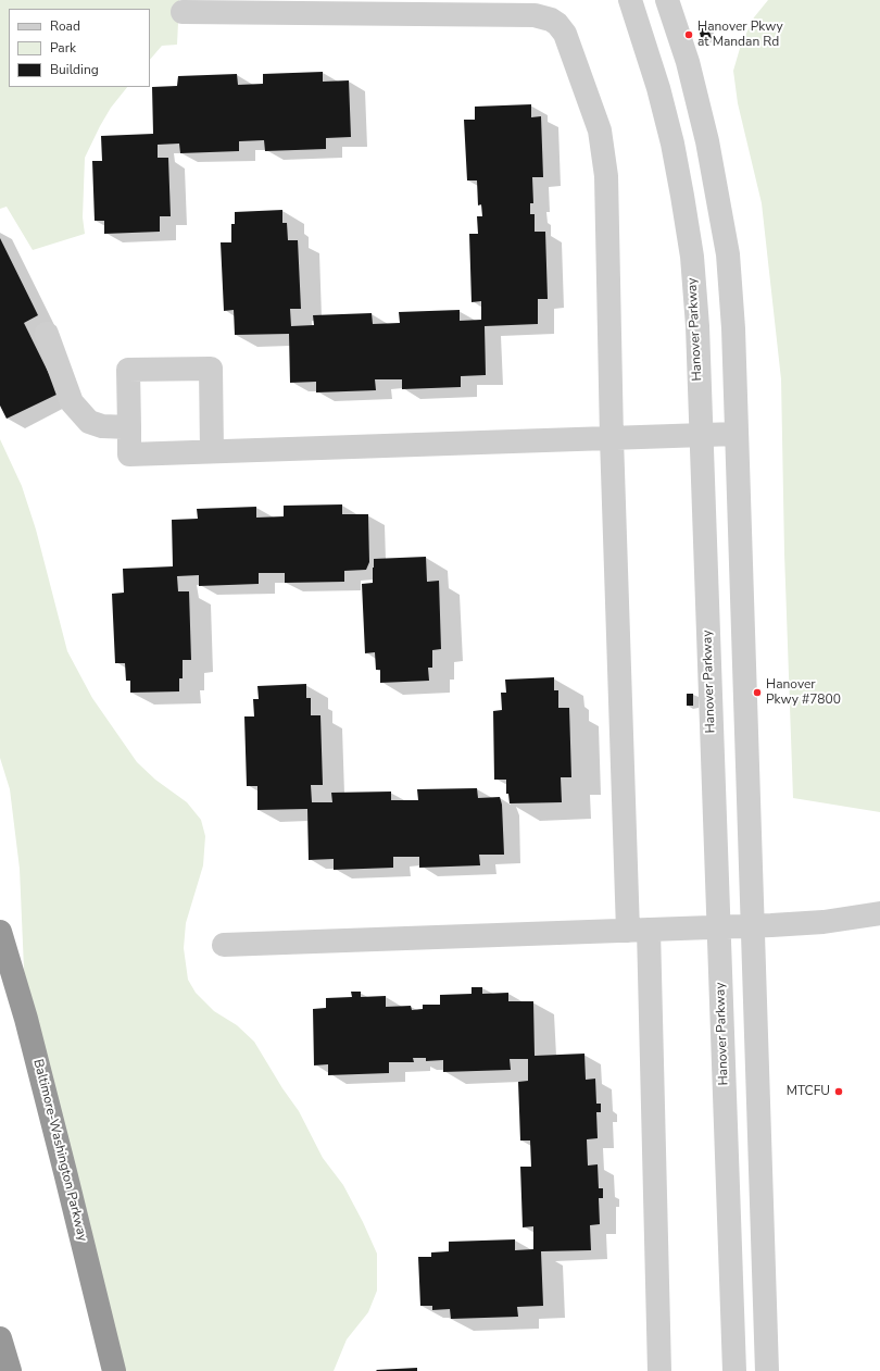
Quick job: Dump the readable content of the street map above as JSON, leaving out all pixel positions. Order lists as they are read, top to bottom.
{
  "streets": {
    "highway": ["Baltimore-Washington Parkway"],
    "street": ["Hanover Parkway"]
  },
  "places": ["Hanover Pkwy at Mandan Rd", "Hanover Pkwy #7800", "MTCFU"],
  "legend": ["Road", "Park", "Building"]
}
